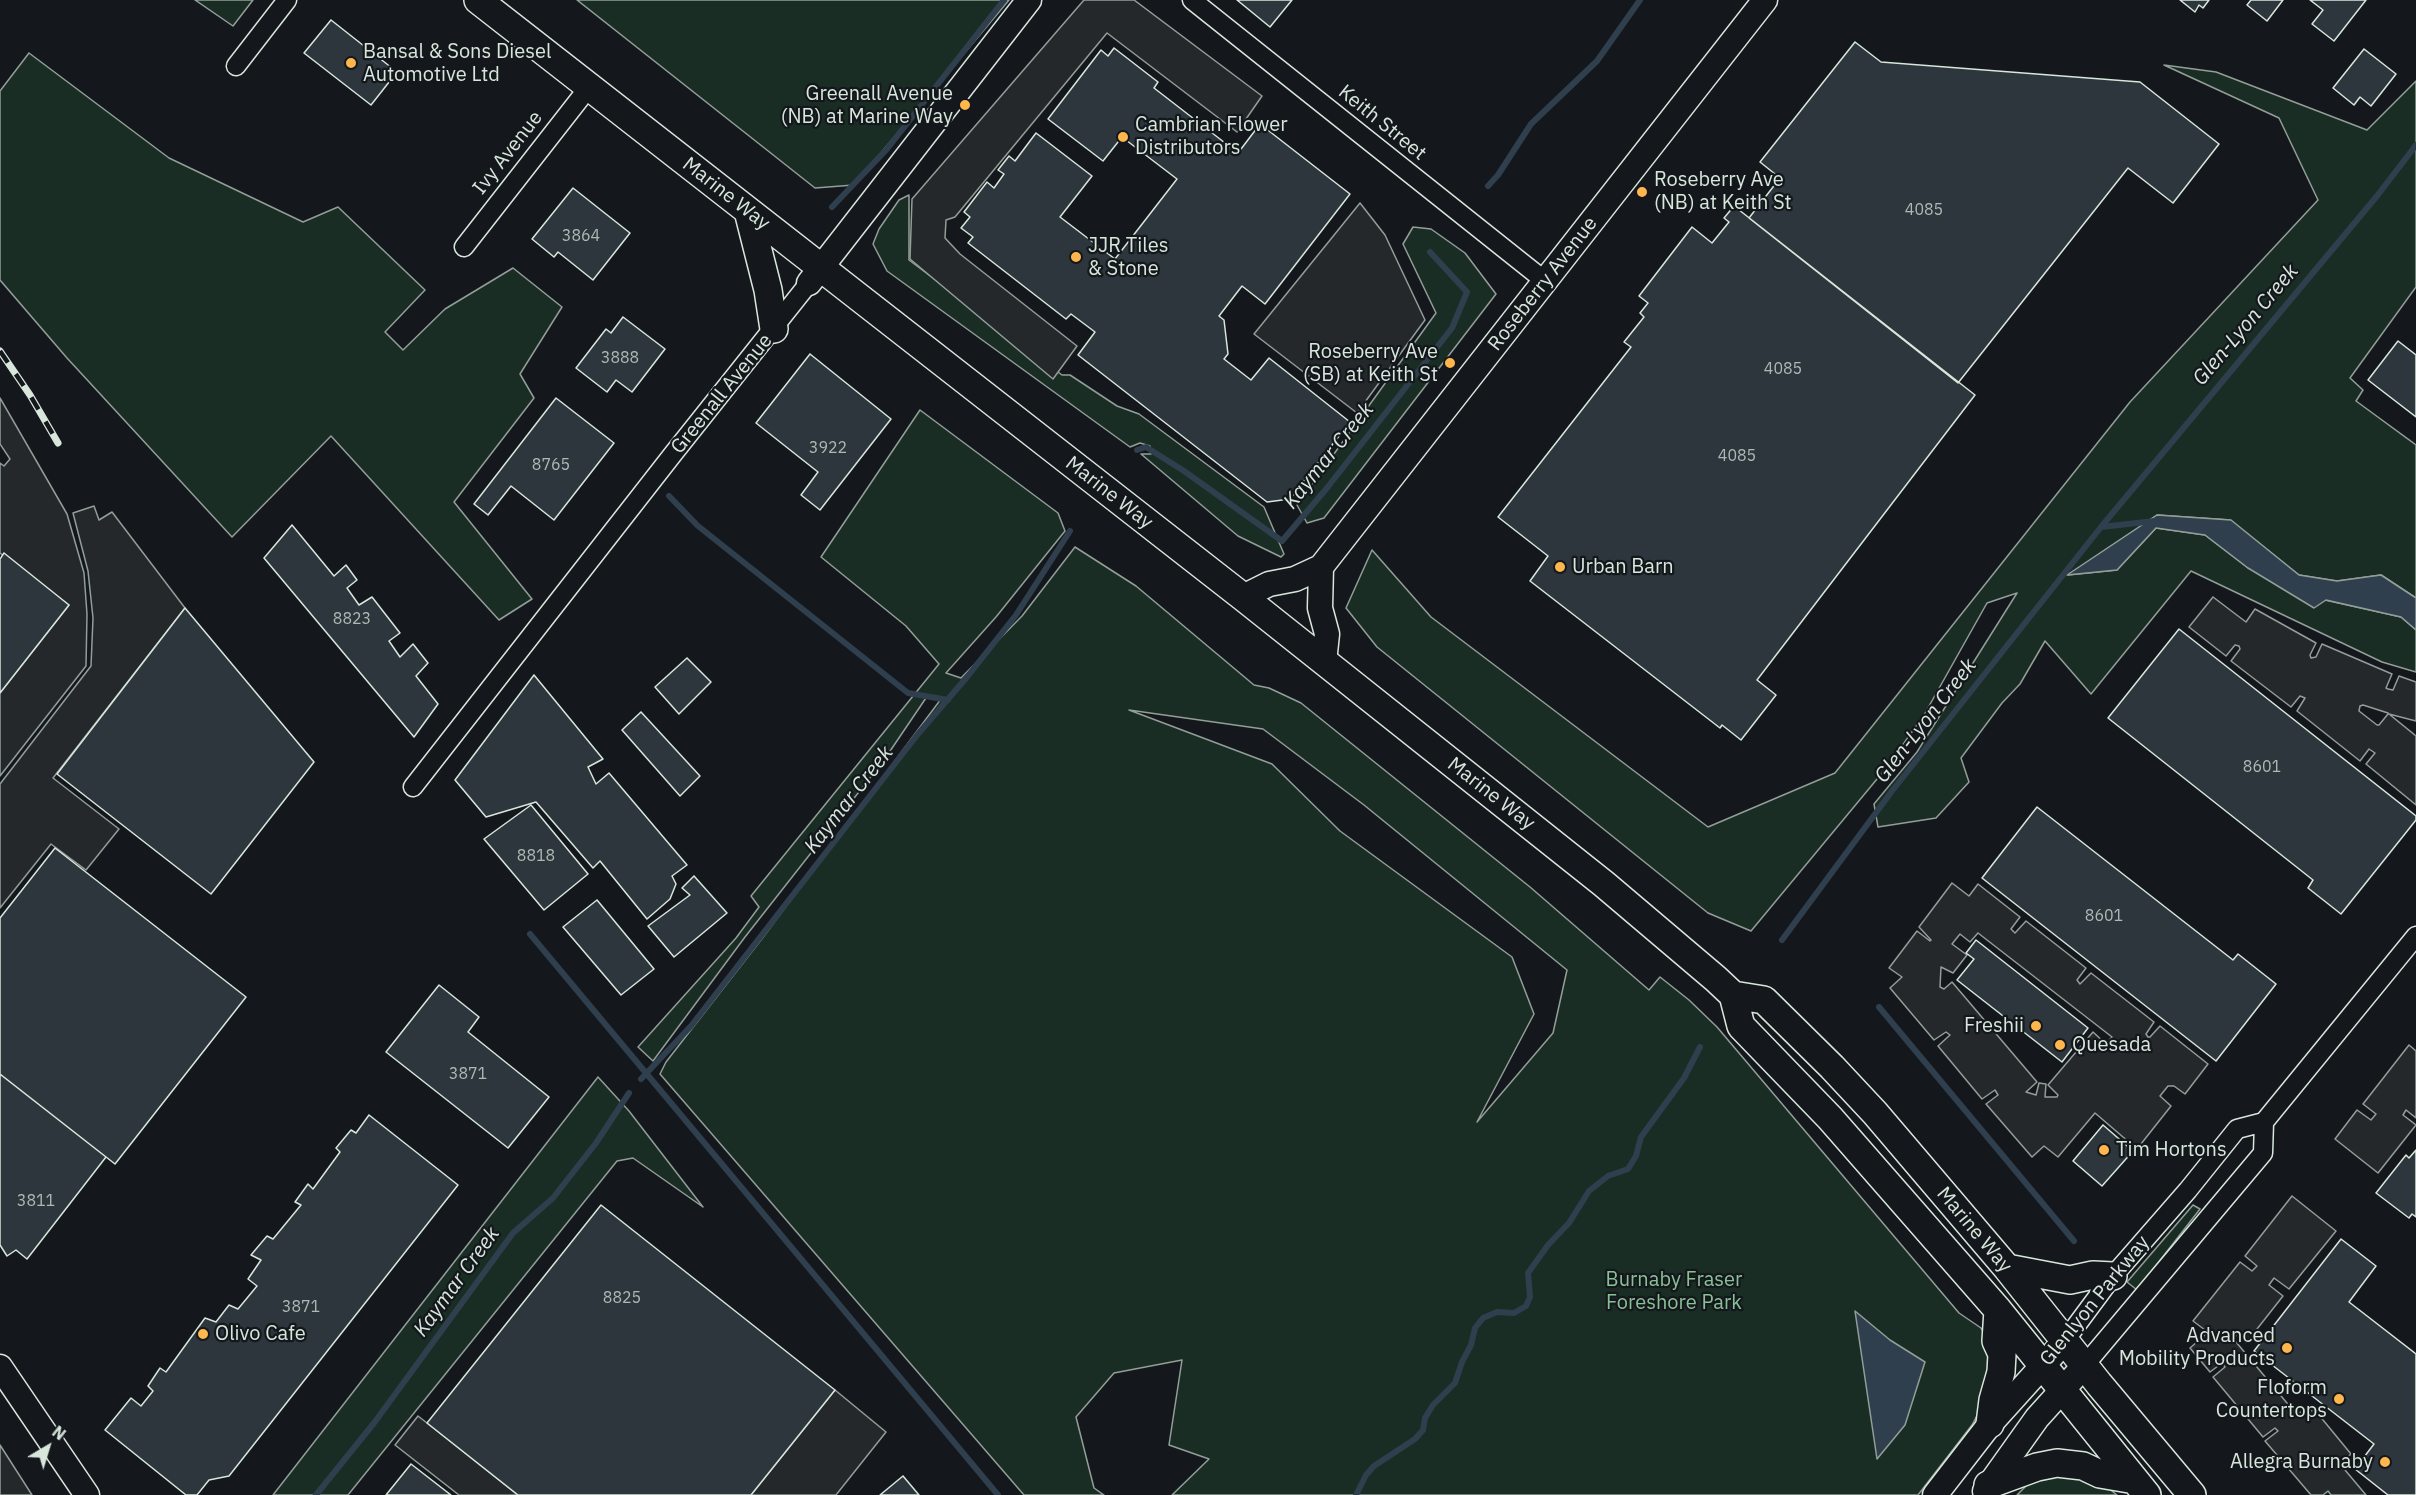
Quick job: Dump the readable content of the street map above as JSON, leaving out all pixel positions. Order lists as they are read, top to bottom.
{
  "streets": {
    "main road": ["Marine Way"],
    "street": [
      "Keith Street",
      "Ivy Avenue",
      "Roseberry Avenue",
      "Greenall Avenue",
      "Glenlyon Parkway"
    ]
  },
  "crossings": [
    ["Keith Street", "Roseberry Avenue"],
    ["Ivy Avenue", "Marine Way"],
    ["Marine Way", "Roseberry Avenue"],
    ["Marine Way", "Greenall Avenue"],
    ["Marine Way", "Glenlyon Parkway"]
  ],
  "water": ["Glen-Lyon Creek", "Kaymar Creek"],
  "parks": ["Burnaby Fraser Foreshore Park"],
  "places": [
    "Bansal & Sons Diesel Automotive Ltd",
    "Greenall Avenue (NB) at Marine Way",
    "Cambrian Flower Distributors",
    "Roseberry Ave (NB) at Keith St",
    "JJR Tiles & Stone",
    "Roseberry Ave (SB) at Keith St",
    "Urban Barn",
    "Freshii",
    "Quesada",
    "Tim Hortons",
    "Olivo Cafe",
    "Advanced Mobility Products",
    "Floform Countertops",
    "Allegra Burnaby"
  ],
  "house_numbers": [
    "4085",
    "3864",
    "3888",
    "4085",
    "3922",
    "4085",
    "8765",
    "8823",
    "8601",
    "8818",
    "8601",
    "3871",
    "3811",
    "8825",
    "3871"
  ],
  "north": "top right"
}
